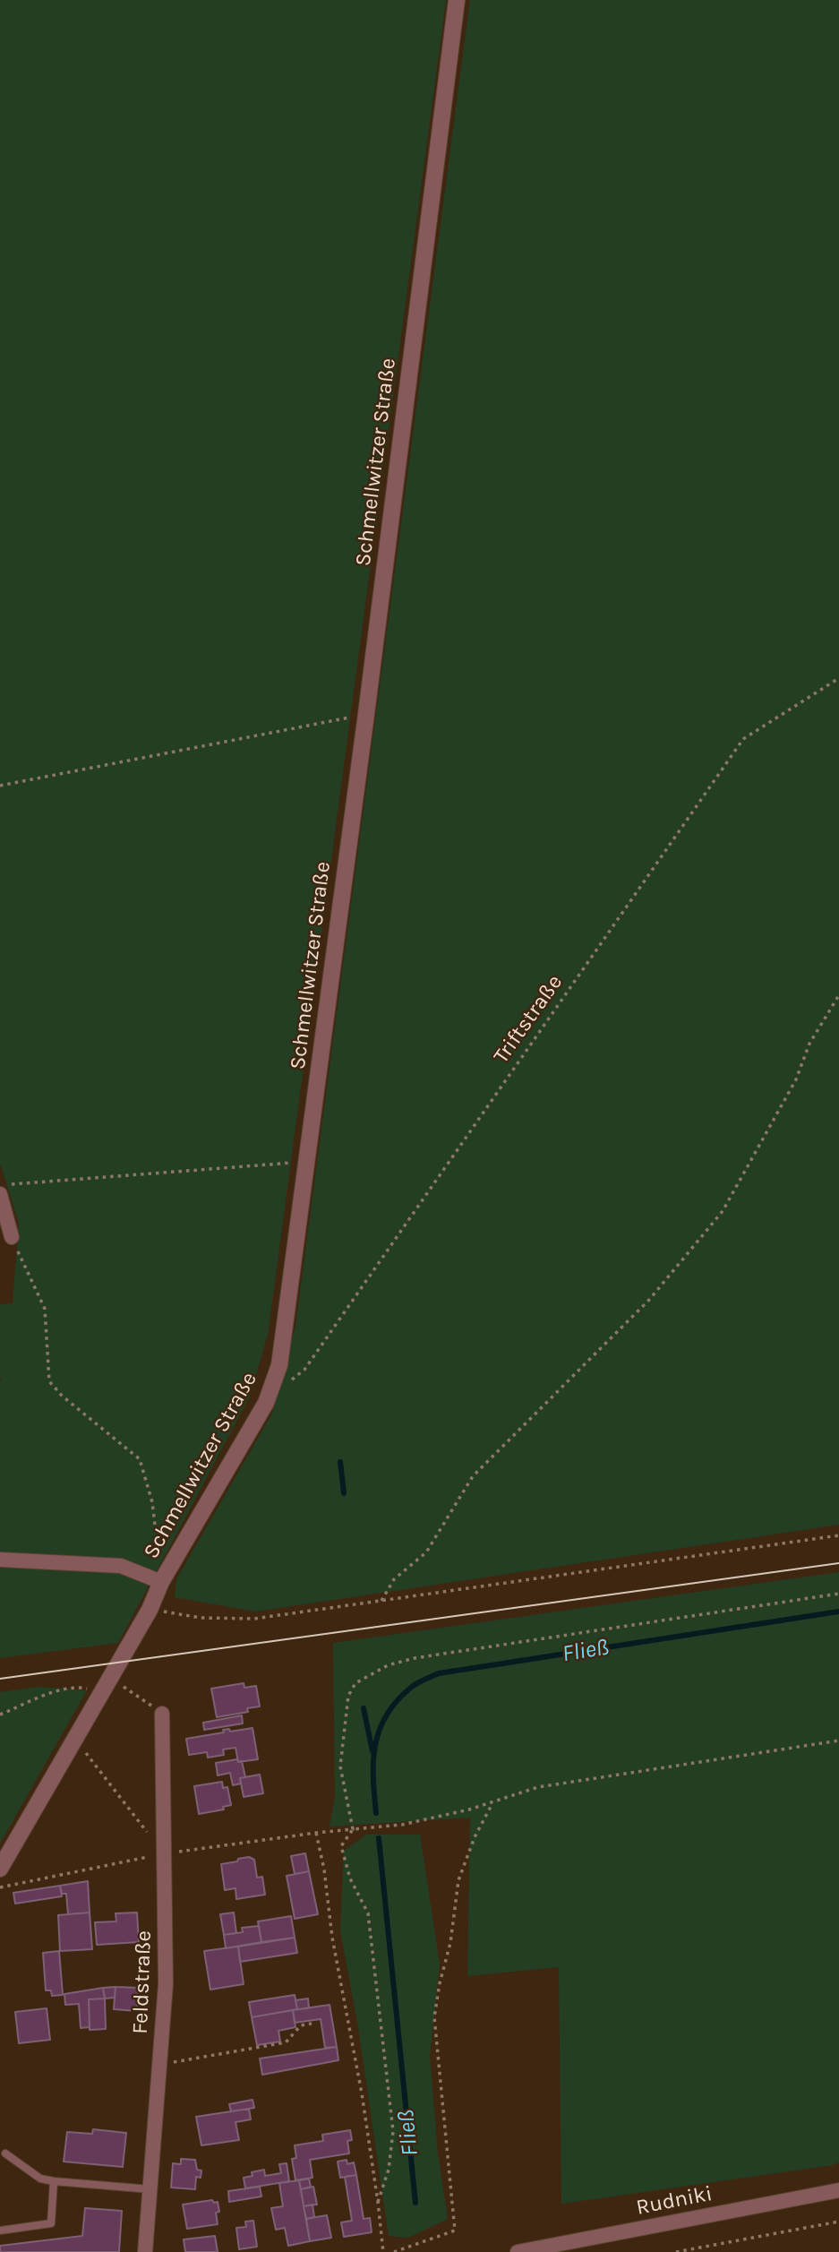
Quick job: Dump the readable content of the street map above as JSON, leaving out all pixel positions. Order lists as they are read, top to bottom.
{
  "streets": {
    "street": ["Schmellwitzer Straße", "Feldstraße", "Rudniki"],
    "path": ["Triftstraße"]
  },
  "water": ["Fließ"]
}
